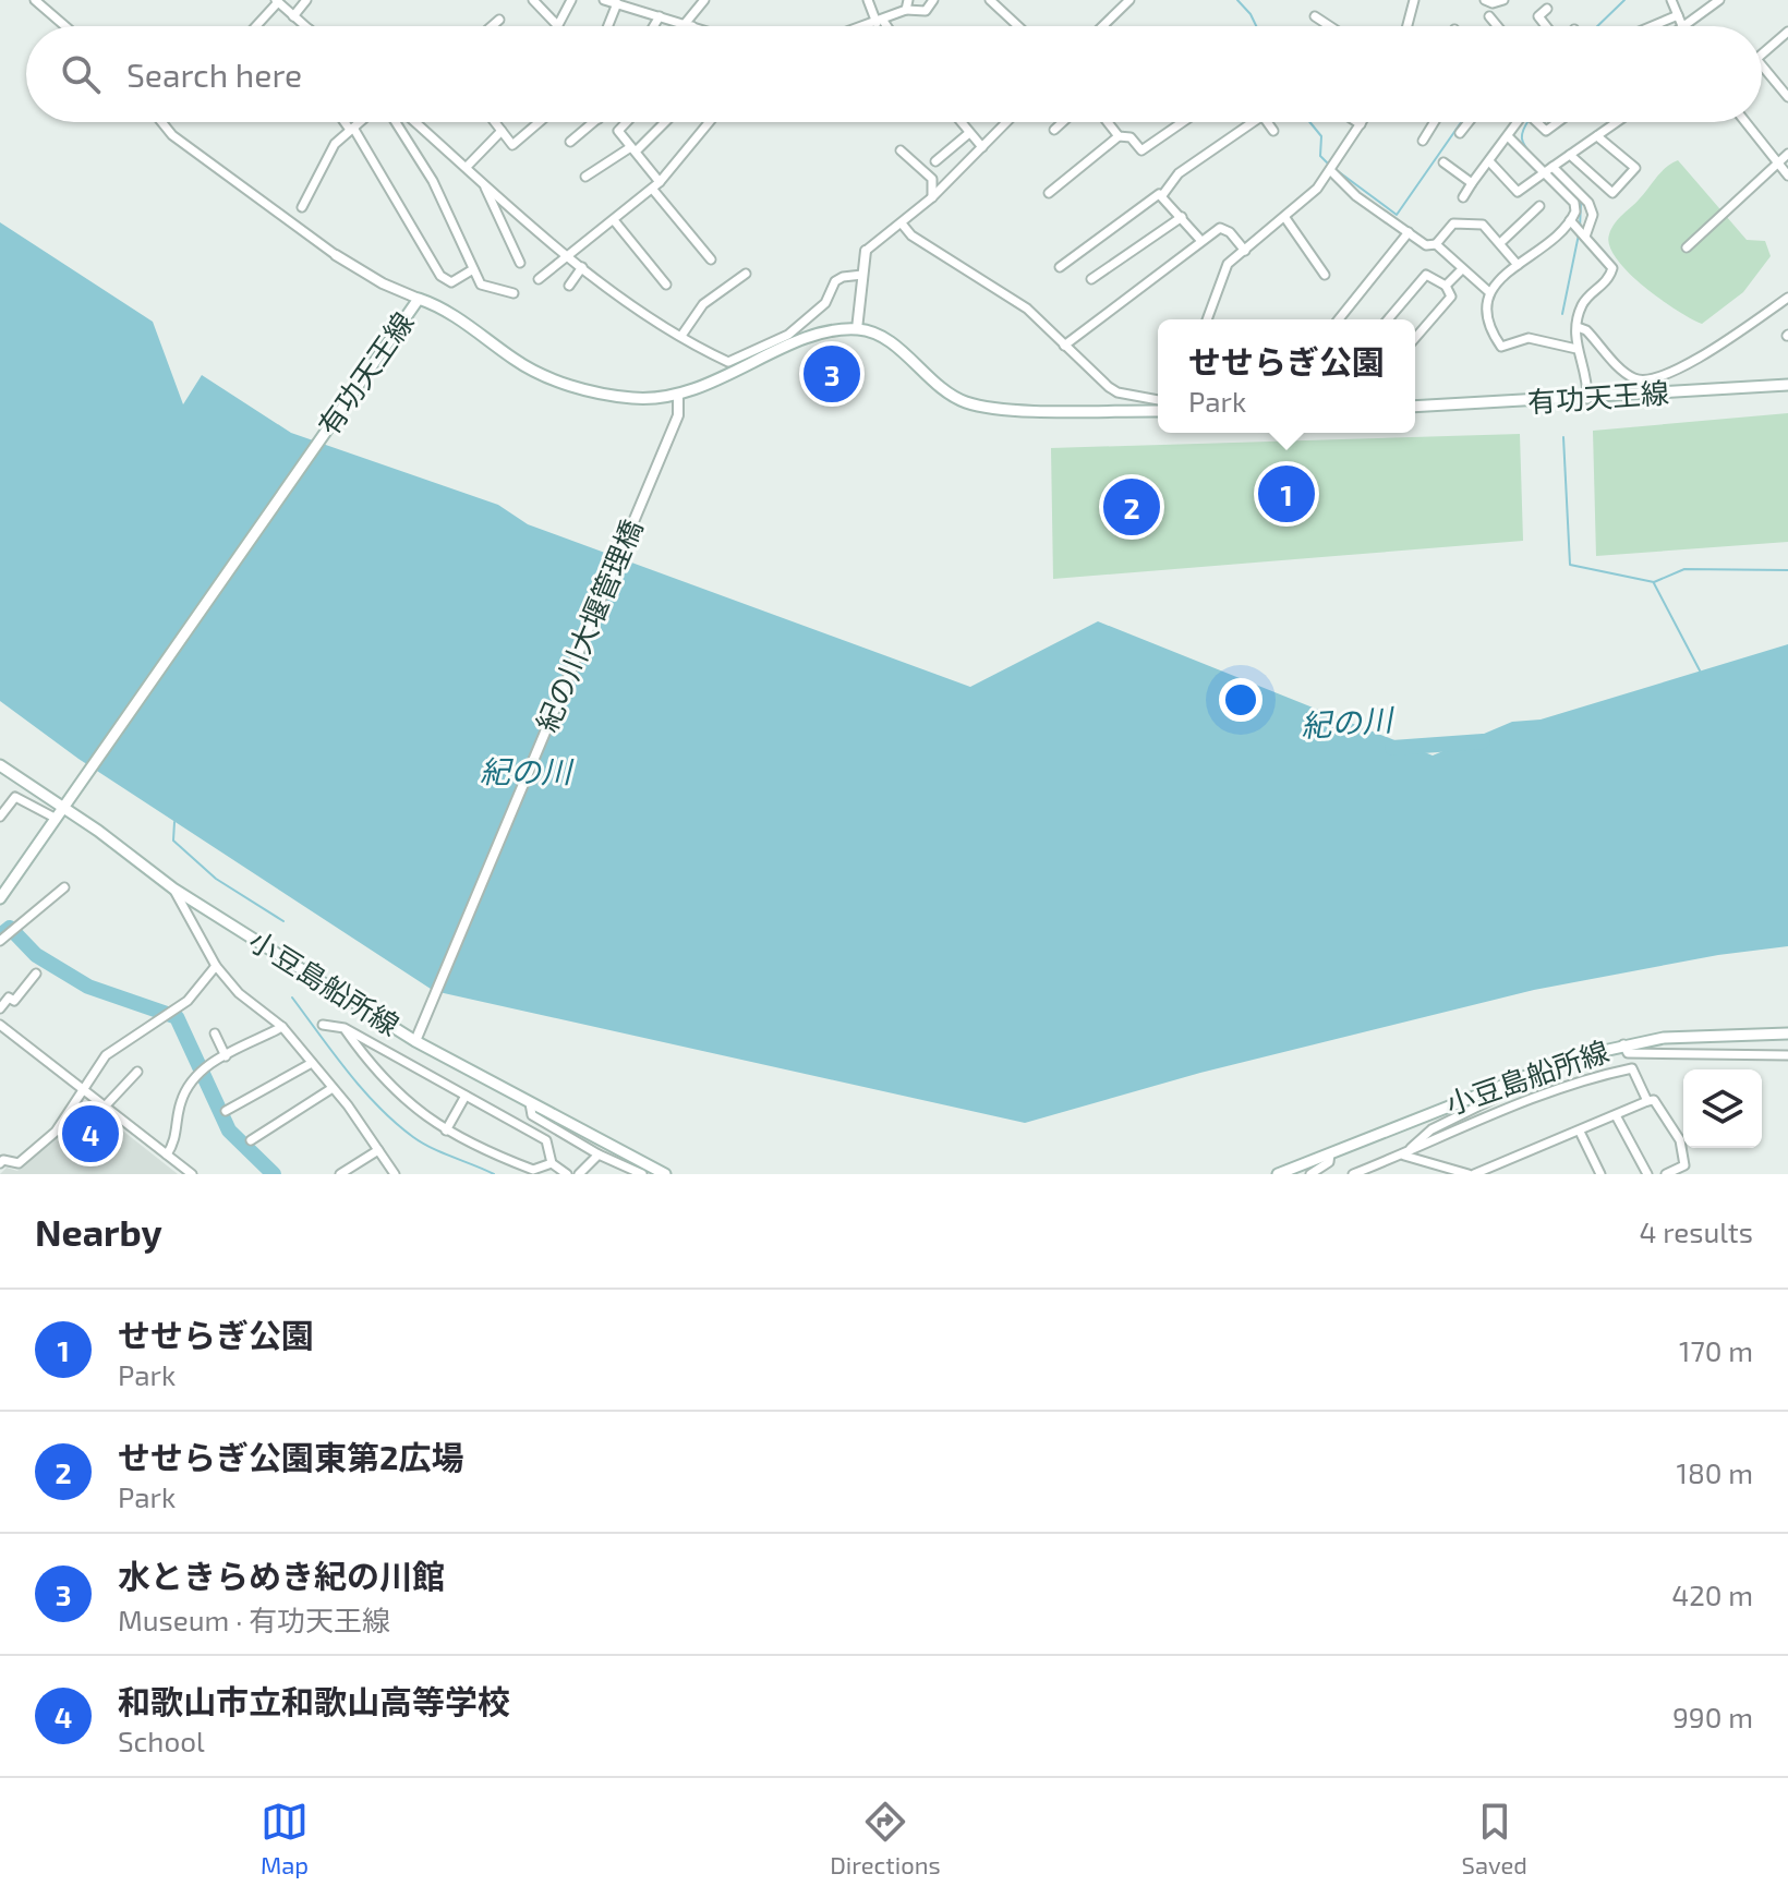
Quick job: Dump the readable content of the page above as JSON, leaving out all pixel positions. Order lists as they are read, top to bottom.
{
  "streets": {
    "main road": ["有功天王線", "小豆島船所線"],
    "street": ["紀の川大堰管理橋"]
  },
  "crossings": [
    ["有功天王線", "紀の川大堰管理橋"],
    ["有功天王線", "小豆島船所線"],
    ["紀の川大堰管理橋", "小豆島船所線"]
  ],
  "water": ["紀の川"],
  "page": {
    "search": "Search here",
    "popup": ["せせらぎ公園", "Park"],
    "pins": [
      "3",
      "1",
      "2",
      "4"
    ],
    "heading": ["Nearby", "4 results"],
    "list": [
      {
        "mark": "1",
        "name": "せせらぎ公園",
        "note": "Park",
        "value": "170 m"
      },
      {
        "mark": "2",
        "name": "せせらぎ公園東第2広場",
        "note": "Park",
        "value": "180 m"
      },
      {
        "mark": "3",
        "name": "水ときらめき紀の川館",
        "note": "Museum · 有功天王線",
        "value": "420 m"
      },
      {
        "mark": "4",
        "name": "和歌山市立和歌山高等学校",
        "note": "School",
        "value": "990 m"
      }
    ],
    "nav": ["Map", "Directions", "Saved"]
  }
}
